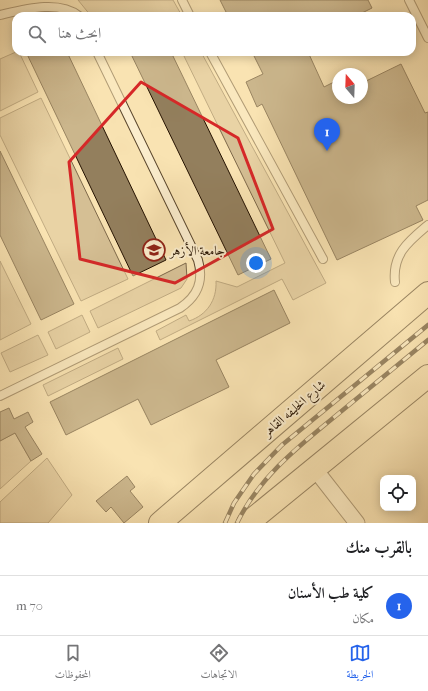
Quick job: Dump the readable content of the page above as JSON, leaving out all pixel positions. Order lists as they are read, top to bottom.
{
  "streets": {
    "main road": ["شارع الخليفه القاهر"]
  },
  "places": {
    "school or university": ["جامعة الأزهر"]
  },
  "north": "top",
  "page": {
    "search": "ابحث هنا",
    "pins": "1",
    "heading": "بالقرب منك",
    "list": [
      {
        "mark": "1",
        "name": "كلية طب الأسنان",
        "note": "مكان",
        "value": "70 m"
      }
    ],
    "nav": ["الخريطة", "الاتجاهات", "المحفوظات"]
  }
}
